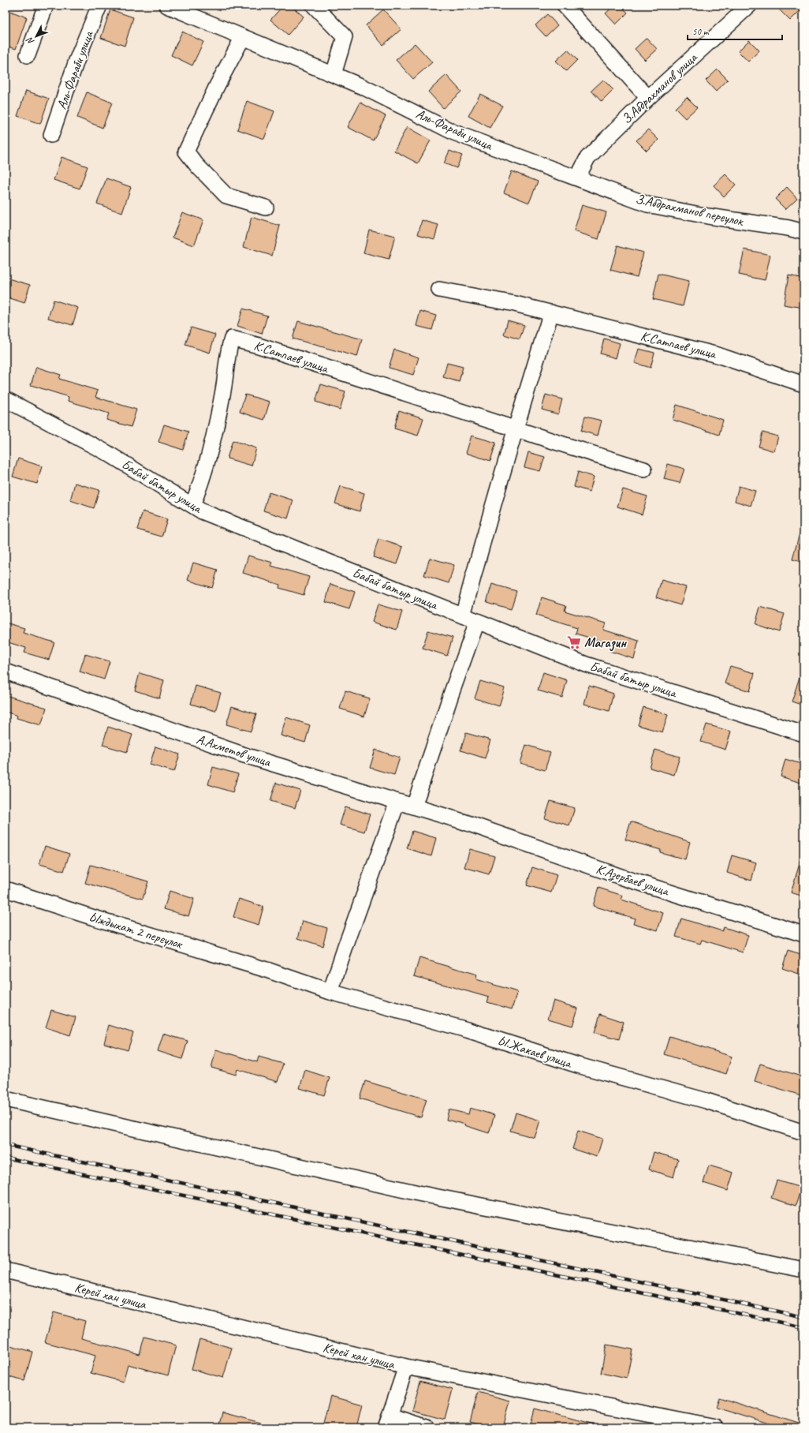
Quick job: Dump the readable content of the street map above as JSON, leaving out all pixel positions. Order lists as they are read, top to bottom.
{
  "streets": {
    "street": [
      "Аль-Фараби улица",
      "З.Абдрахманов улица",
      "З.Абдрахманов переулок",
      "К.Сатпаев улица",
      "Бабай батыр улица",
      "А.Ахметов улица",
      "К.Азербаев улица",
      "Ыждыхат 2 переулок",
      "Ы.Жакаев улица",
      "Керей хан улица"
    ]
  },
  "crossings": [
    ["Аль-Фараби улица", "З.Абдрахманов улица"],
    ["Аль-Фараби улица", "З.Абдрахманов переулок"],
    ["З.Абдрахманов улица", "З.Абдрахманов переулок"],
    ["К.Сатпаев улица", "Бабай батыр улица"],
    ["А.Ахметов улица", "К.Азербаев улица"],
    ["Ыждыхат 2 переулок", "Ы.Жакаев улица"]
  ],
  "places": {
    "supermarket": ["Магазин"]
  },
  "scale_bar": "50 m",
  "north": "bottom left"
}
